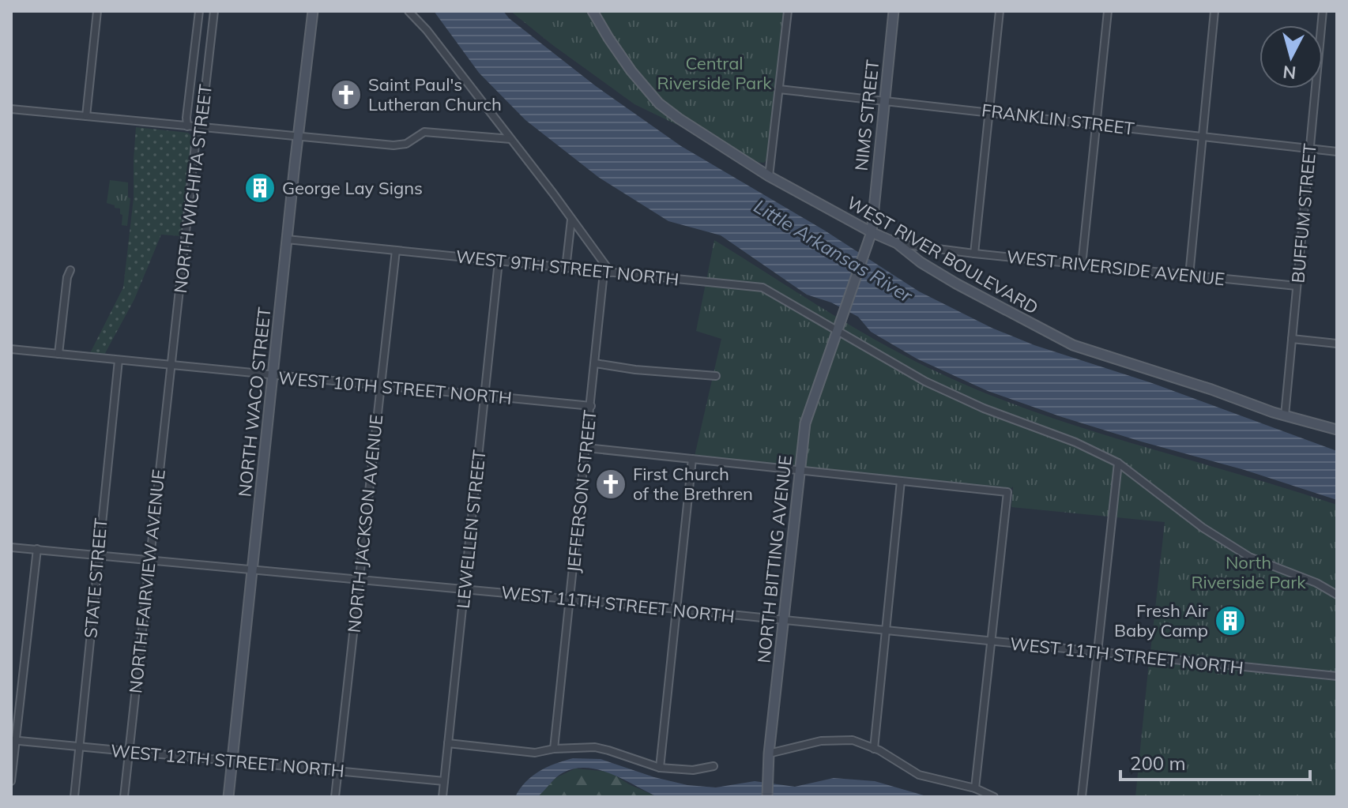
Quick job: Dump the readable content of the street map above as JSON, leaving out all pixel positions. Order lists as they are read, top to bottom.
{
  "streets": {
    "street": [
      "NIMS STREET",
      "FRANKLIN STREET",
      "NORTH WICHITA STREET",
      "BUFFUM STREET",
      "WEST RIVER BOULEVARD",
      "WEST 9TH STREET NORTH",
      "WEST RIVERSIDE AVENUE",
      "WEST 10TH STREET NORTH",
      "NORTH WACO STREET",
      "JEFFERSON STREET",
      "NORTH JACKSON AVENUE",
      "LEWELLEN STREET",
      "NORTH BITTING AVENUE",
      "STATE STREET",
      "NORTH FAIRVIEW AVENUE",
      "WEST 11TH STREET NORTH",
      "WEST 12TH STREET NORTH"
    ]
  },
  "crossings": [
    ["NIMS STREET", "FRANKLIN STREET"],
    ["NIMS STREET", "WEST RIVER BOULEVARD"],
    ["NIMS STREET", "WEST 9TH STREET NORTH"],
    ["NIMS STREET", "NORTH BITTING AVENUE"],
    ["FRANKLIN STREET", "BUFFUM STREET"],
    ["NORTH WICHITA STREET", "WEST 10TH STREET NORTH"],
    ["NORTH WICHITA STREET", "NORTH FAIRVIEW AVENUE"],
    ["BUFFUM STREET", "WEST RIVER BOULEVARD"],
    ["BUFFUM STREET", "WEST RIVERSIDE AVENUE"],
    ["WEST RIVER BOULEVARD", "WEST RIVERSIDE AVENUE"],
    ["WEST 9TH STREET NORTH", "NORTH WACO STREET"],
    ["WEST 9TH STREET NORTH", "JEFFERSON STREET"],
    ["WEST 9TH STREET NORTH", "NORTH JACKSON AVENUE"],
    ["WEST 9TH STREET NORTH", "LEWELLEN STREET"],
    ["WEST 9TH STREET NORTH", "NORTH BITTING AVENUE"],
    ["WEST 10TH STREET NORTH", "NORTH WACO STREET"],
    ["WEST 10TH STREET NORTH", "JEFFERSON STREET"],
    ["WEST 10TH STREET NORTH", "NORTH JACKSON AVENUE"],
    ["WEST 10TH STREET NORTH", "LEWELLEN STREET"],
    ["WEST 10TH STREET NORTH", "STATE STREET"],
    ["WEST 10TH STREET NORTH", "NORTH FAIRVIEW AVENUE"],
    ["NORTH WACO STREET", "WEST 11TH STREET NORTH"],
    ["NORTH WACO STREET", "WEST 12TH STREET NORTH"],
    ["JEFFERSON STREET", "WEST 11TH STREET NORTH"],
    ["NORTH JACKSON AVENUE", "WEST 11TH STREET NORTH"],
    ["NORTH JACKSON AVENUE", "WEST 12TH STREET NORTH"],
    ["LEWELLEN STREET", "WEST 11TH STREET NORTH"],
    ["LEWELLEN STREET", "WEST 12TH STREET NORTH"],
    ["NORTH BITTING AVENUE", "WEST 11TH STREET NORTH"],
    ["STATE STREET", "WEST 11TH STREET NORTH"],
    ["STATE STREET", "WEST 12TH STREET NORTH"],
    ["NORTH FAIRVIEW AVENUE", "WEST 11TH STREET NORTH"],
    ["NORTH FAIRVIEW AVENUE", "WEST 12TH STREET NORTH"]
  ],
  "water": ["Little Arkansas River"],
  "parks": ["Central Riverside Park", "North Riverside Park"],
  "places": {
    "church": ["Saint Paul's Lutheran Church", "First Church of the Brethren"],
    "building": ["George Lay Signs", "Fresh Air Baby Camp"]
  },
  "scale_bar": "200 m",
  "north": "bottom"
}
